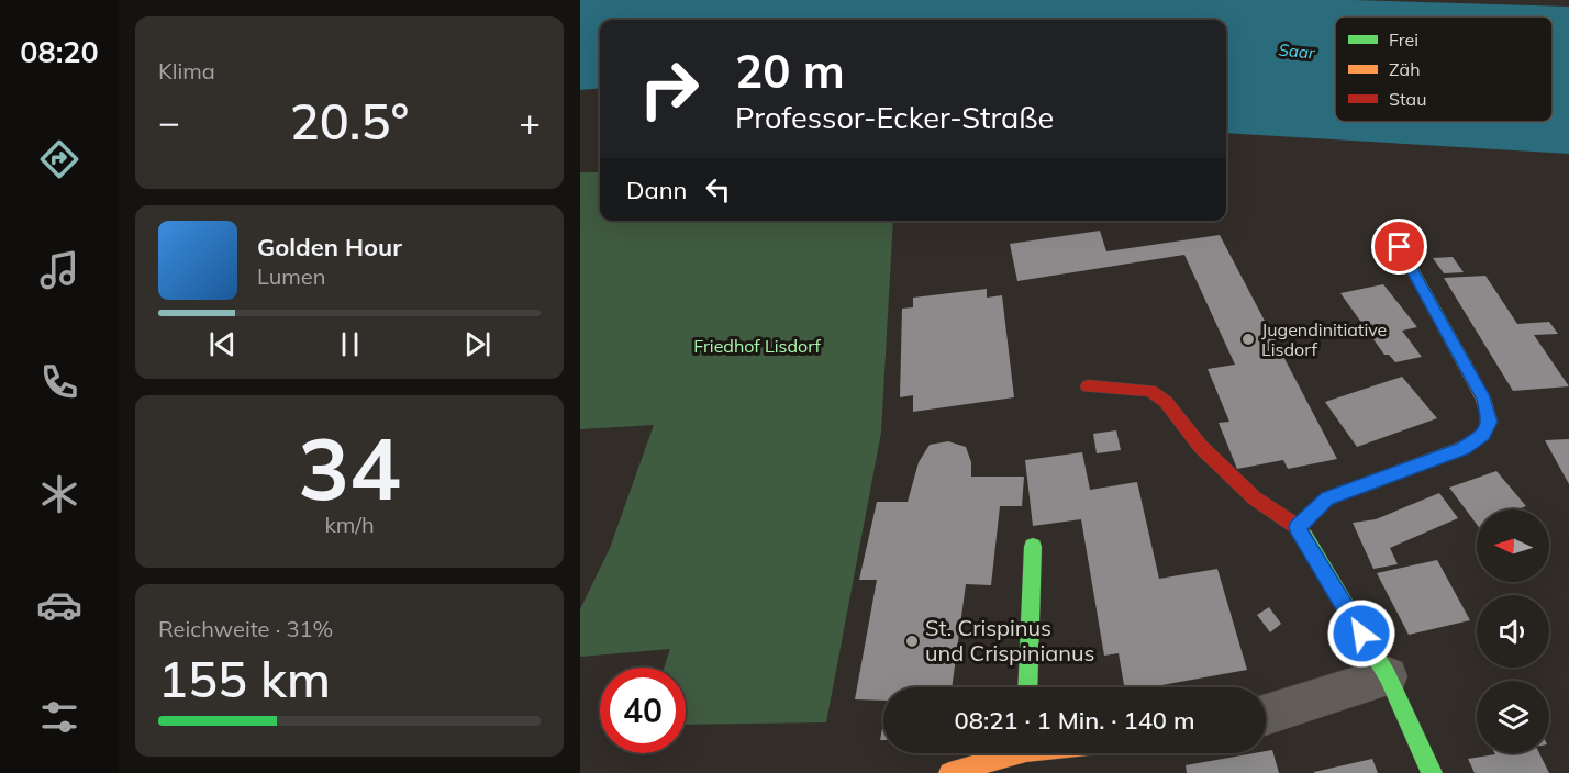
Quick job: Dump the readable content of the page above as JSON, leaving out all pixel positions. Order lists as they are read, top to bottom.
{
  "water": ["Saar"],
  "parks": ["Friedhof Lisdorf"],
  "places": ["Jugendinitiative Lisdorf", "St. Crispinus und Crispinianus"],
  "legend": ["Frei", "Zäh", "Stau"],
  "north": "left",
  "page": {
    "tabs": "08:20",
    "tile": [
      "Klima",
      ["34", "km/h"],
      ["Reichweite · 31%", "155 km"]
    ],
    "turn": ["20 m", "Professor-Ecker-Straße"],
    "heat": ["−", "20.5°", "+"],
    "then": "Dann",
    "song": ["Golden Hour", "Lumen"],
    "limit": "40",
    "trip": "08:21 · 1 Min. · 140 m"
  }
}
